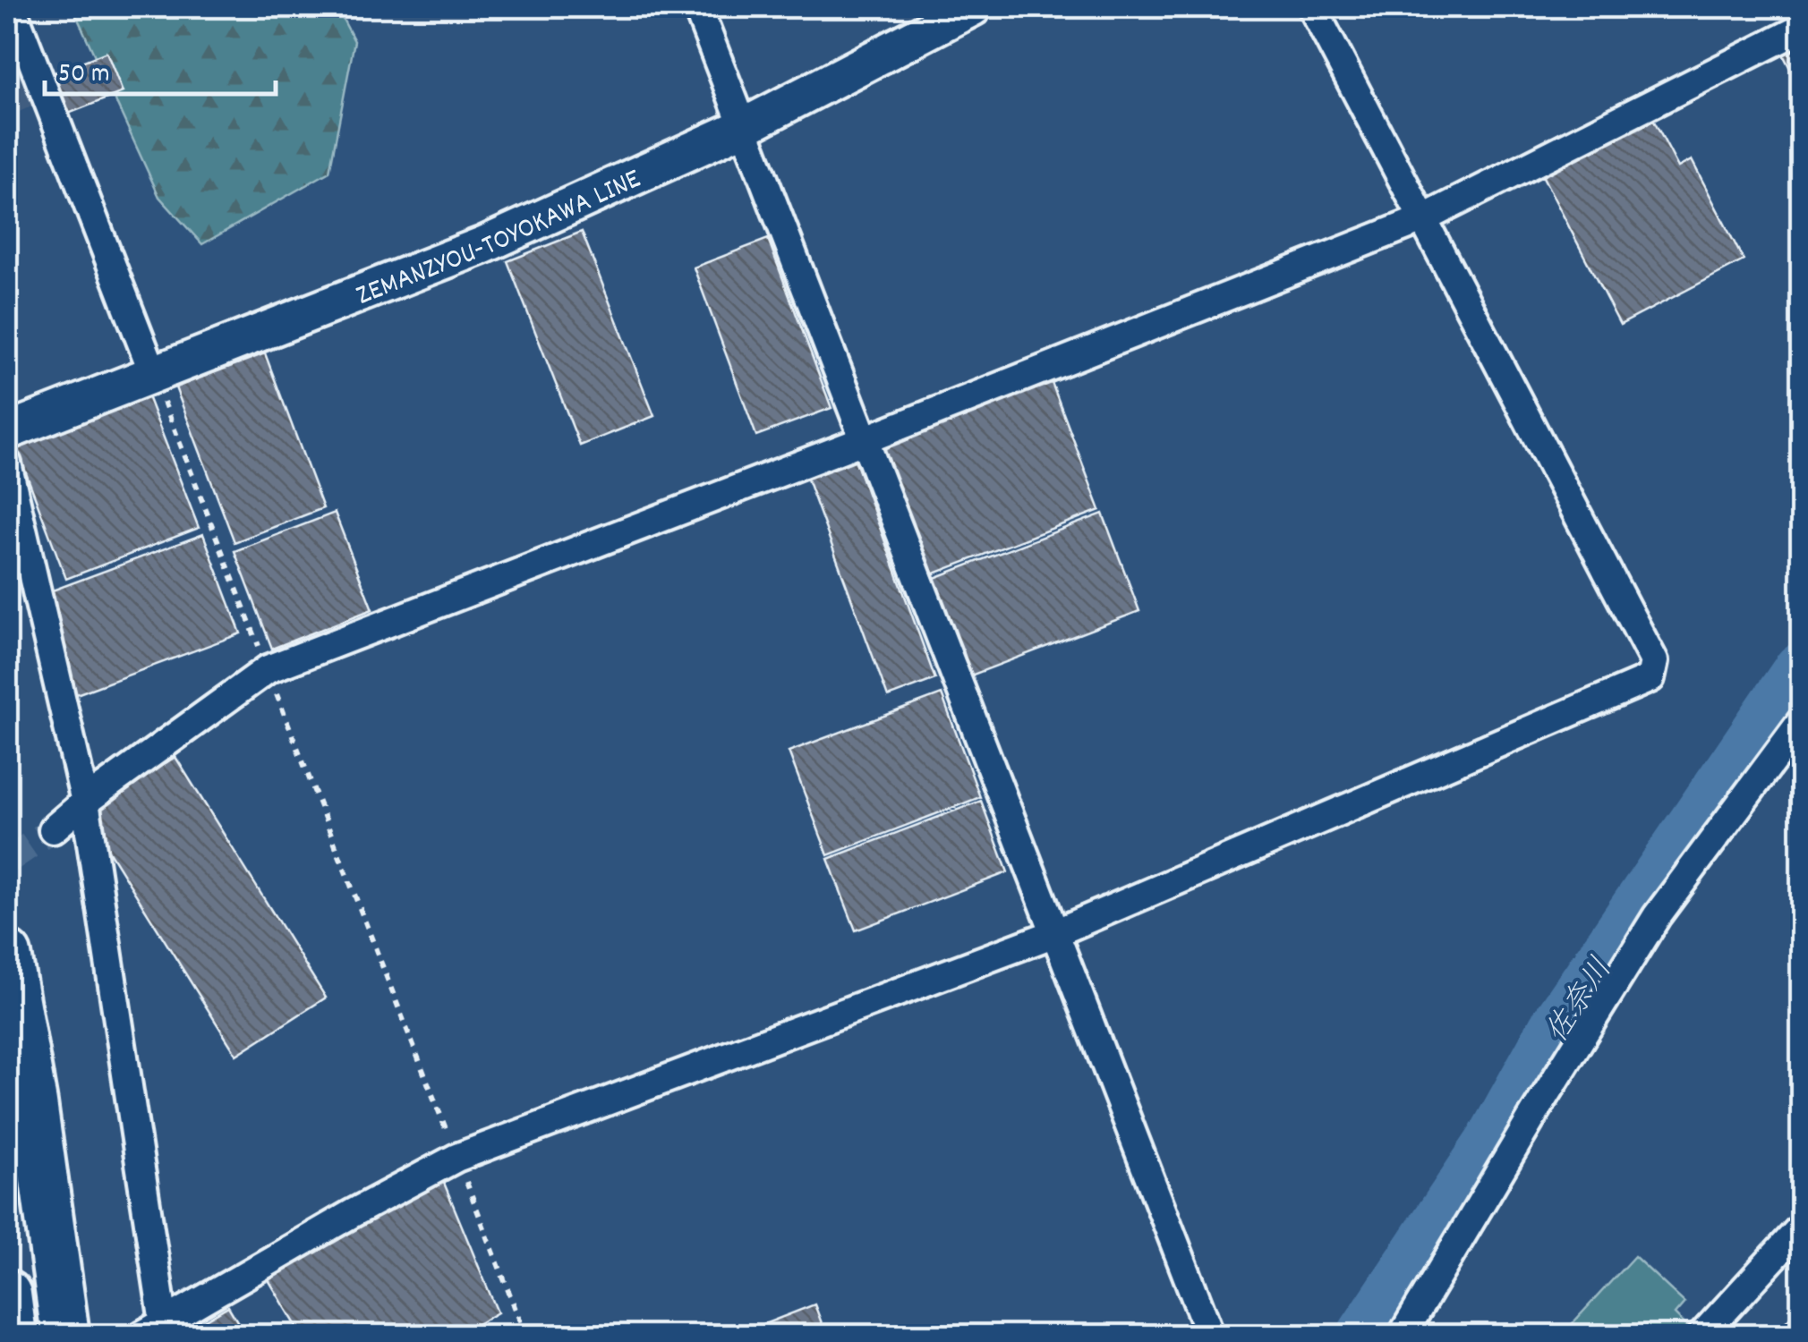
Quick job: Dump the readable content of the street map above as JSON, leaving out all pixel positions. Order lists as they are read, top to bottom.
{
  "streets": {
    "main road": ["ZEMANZYOU-TOYOKAWA LINE"]
  },
  "water": ["佐奈川"],
  "scale_bar": "50 m"
}
